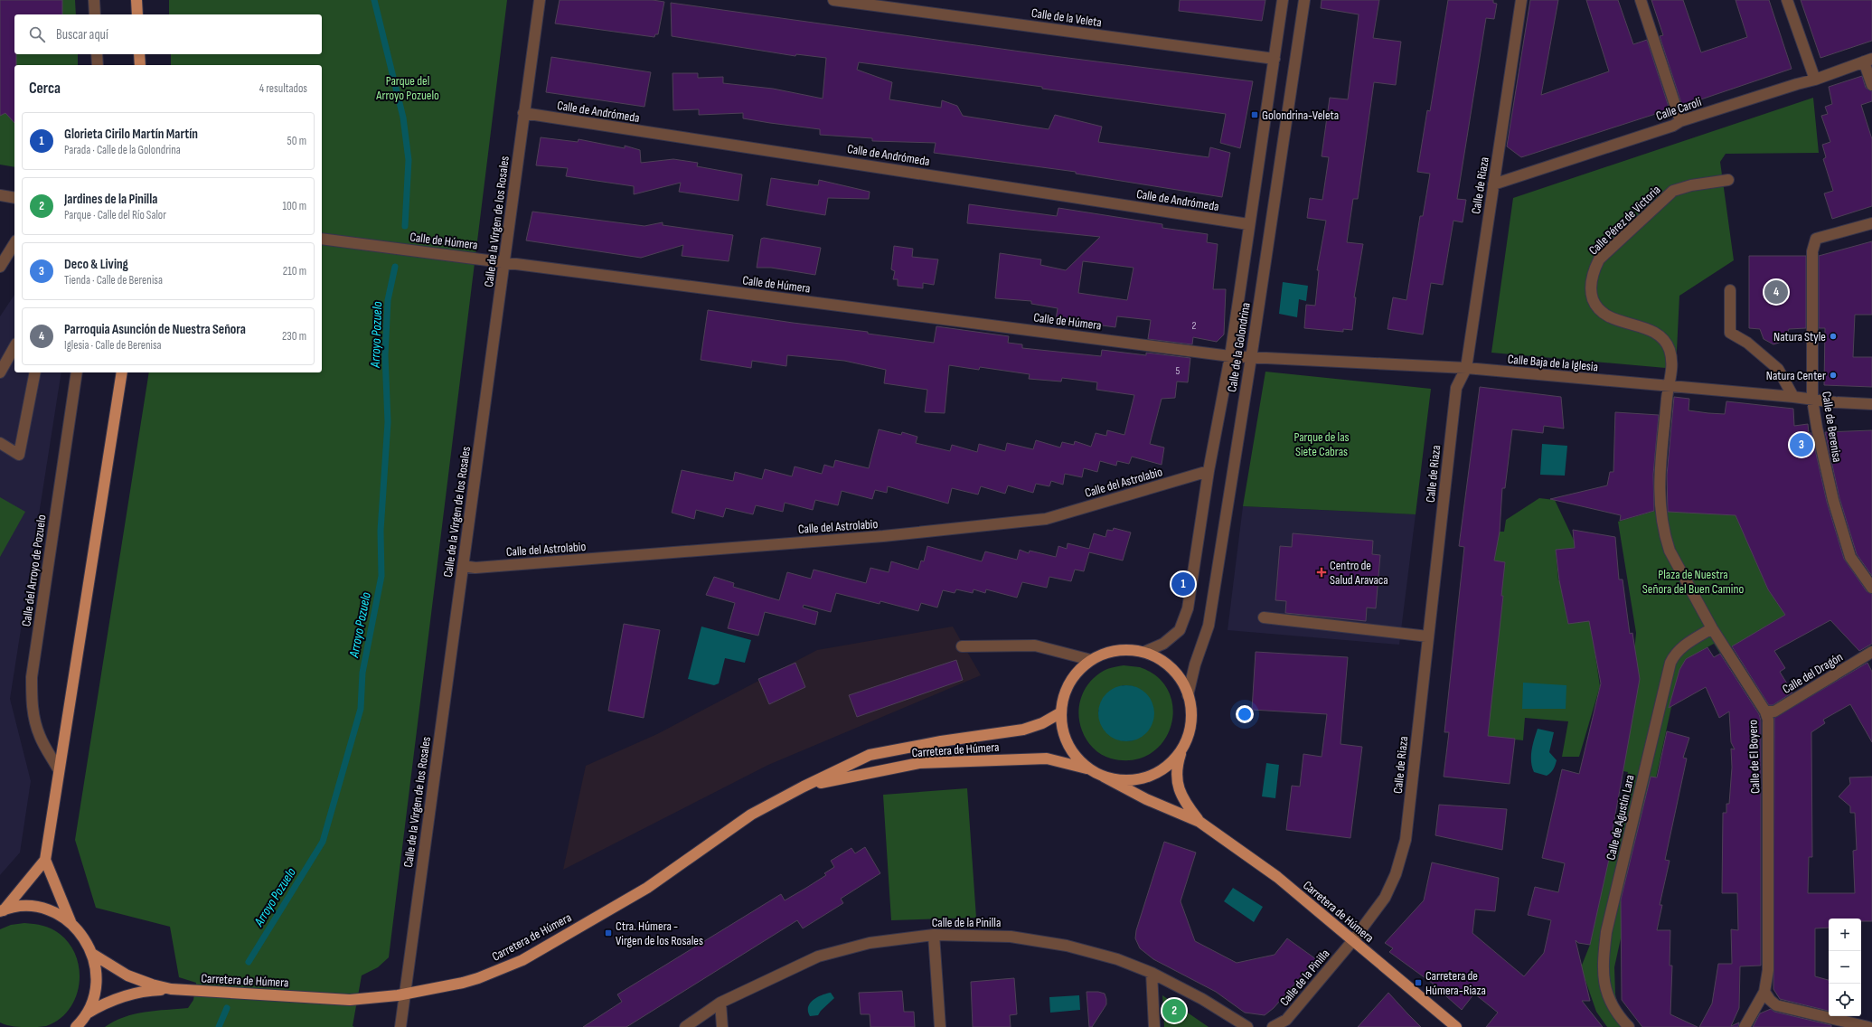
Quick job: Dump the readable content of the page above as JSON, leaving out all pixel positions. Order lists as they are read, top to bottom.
{
  "streets": {
    "main road": ["Carretera de Húmera"],
    "street": [
      "Calle de la Veleta",
      "Calle Caroli",
      "Calle de Andrómeda",
      "Calle de Riaza",
      "Calle Pérez de Victoria",
      "Calle de la Virgen de los Rosales",
      "Calle de Húmera",
      "Calle de la Golondrina",
      "Calle Baja de la Iglesia",
      "Calle de Berenisa",
      "Calle del Astrolabio",
      "Calle del Arroyo de Pozuelo",
      "Calle del Dragón",
      "Calle de El Boyero",
      "Calle de Agustín Lara",
      "Calle de la Pinilla"
    ]
  },
  "crossings": [
    ["Calle de la Veleta", "Calle de la Golondrina"],
    ["Calle Caroli", "Calle de Riaza"],
    ["Calle de Andrómeda", "Calle de la Virgen de los Rosales"],
    ["Calle de Andrómeda", "Calle de la Golondrina"],
    ["Calle de Riaza", "Calle Baja de la Iglesia"],
    ["Calle de Riaza", "Carretera de Húmera"],
    ["Calle de Riaza", "Calle de la Pinilla"],
    ["Calle Pérez de Victoria", "Calle Baja de la Iglesia"],
    ["Calle Pérez de Victoria", "Calle de El Boyero"],
    ["Calle de la Virgen de los Rosales", "Calle de Húmera"],
    ["Calle de la Virgen de los Rosales", "Calle del Astrolabio"],
    ["Calle de la Virgen de los Rosales", "Carretera de Húmera"],
    ["Calle de Húmera", "Calle de la Golondrina"],
    ["Calle de Húmera", "Calle Baja de la Iglesia"],
    ["Calle de la Golondrina", "Calle Baja de la Iglesia"],
    ["Calle de la Golondrina", "Calle del Astrolabio"],
    ["Calle de la Golondrina", "Carretera de Húmera"],
    ["Calle Baja de la Iglesia", "Calle de Berenisa"],
    ["Calle del Dragón", "Calle de El Boyero"],
    ["Carretera de Húmera", "Calle de la Pinilla"],
    ["Calle de El Boyero", "Calle de Agustín Lara"]
  ],
  "water": ["Arroyo Pozuelo"],
  "parks": ["Parque del Arroyo Pozuelo", "Parque de las Siete Cabras", "Plaza de Nuestra Señora del Buen Camino"],
  "places": {
    "transit": ["Golondrina-Veleta", "Ctra. Húmera - Virgen de los Rosales", "Carretera de Húmera-Riaza"],
    "other": ["Natura Style", "Natura Center"],
    "health": ["Centro de Salud Aravaca"]
  },
  "house_numbers": ["2", "5"],
  "page": {
    "search": "Buscar aquí",
    "heading": ["Cerca", "4 resultados"],
    "list": [
      {
        "mark": "1",
        "name": "Glorieta Cirilo Martín Martín",
        "note": "Parada · Calle de la Golondrina",
        "value": "50 m"
      },
      {
        "mark": "2",
        "name": "Jardines de la Pinilla",
        "note": "Parque · Calle del Río Salor",
        "value": "100 m"
      },
      {
        "mark": "3",
        "name": "Deco & Living",
        "note": "Tienda · Calle de Berenisa",
        "value": "210 m"
      },
      {
        "mark": "4",
        "name": "Parroquia Asunción de Nuestra Señora",
        "note": "Iglesia · Calle de Berenisa",
        "value": "230 m"
      }
    ],
    "pins": [
      "4",
      "3",
      "1",
      "2"
    ],
    "map_buttons": ["+", "−"]
  }
}
